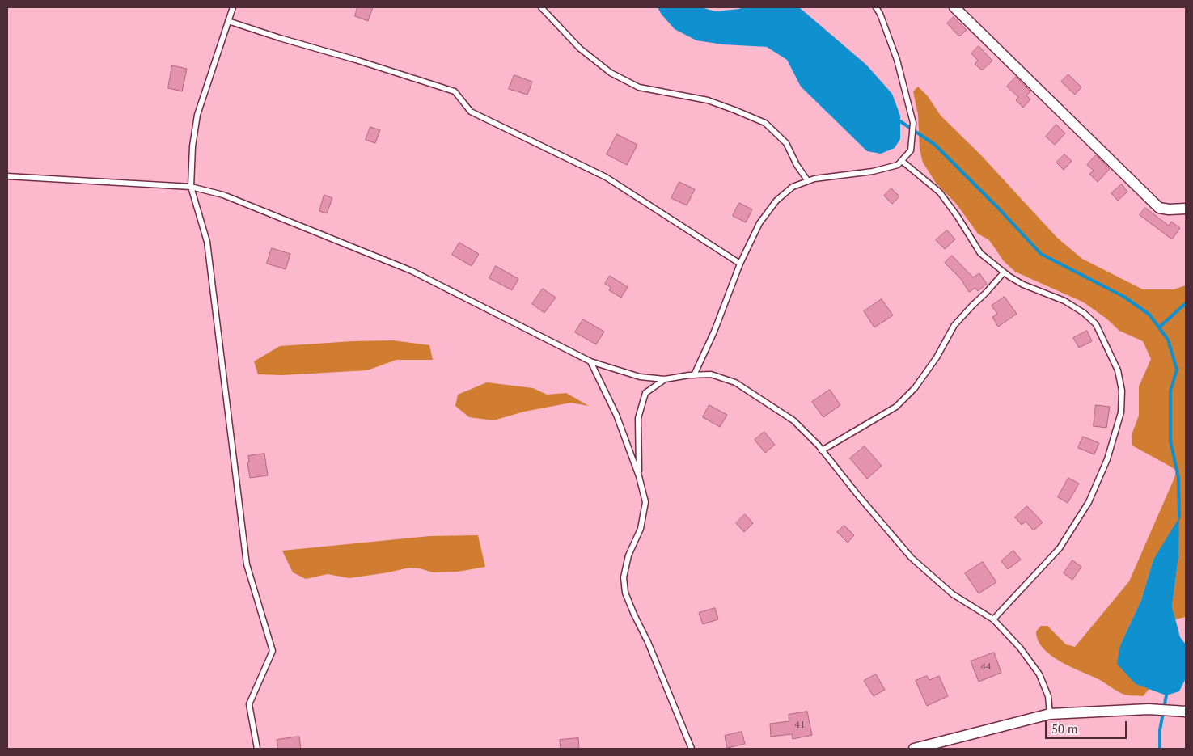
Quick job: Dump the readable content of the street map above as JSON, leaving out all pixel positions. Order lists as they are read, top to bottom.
{
  "house_numbers": ["44", "41"],
  "scale_bar": "50 m"
}
